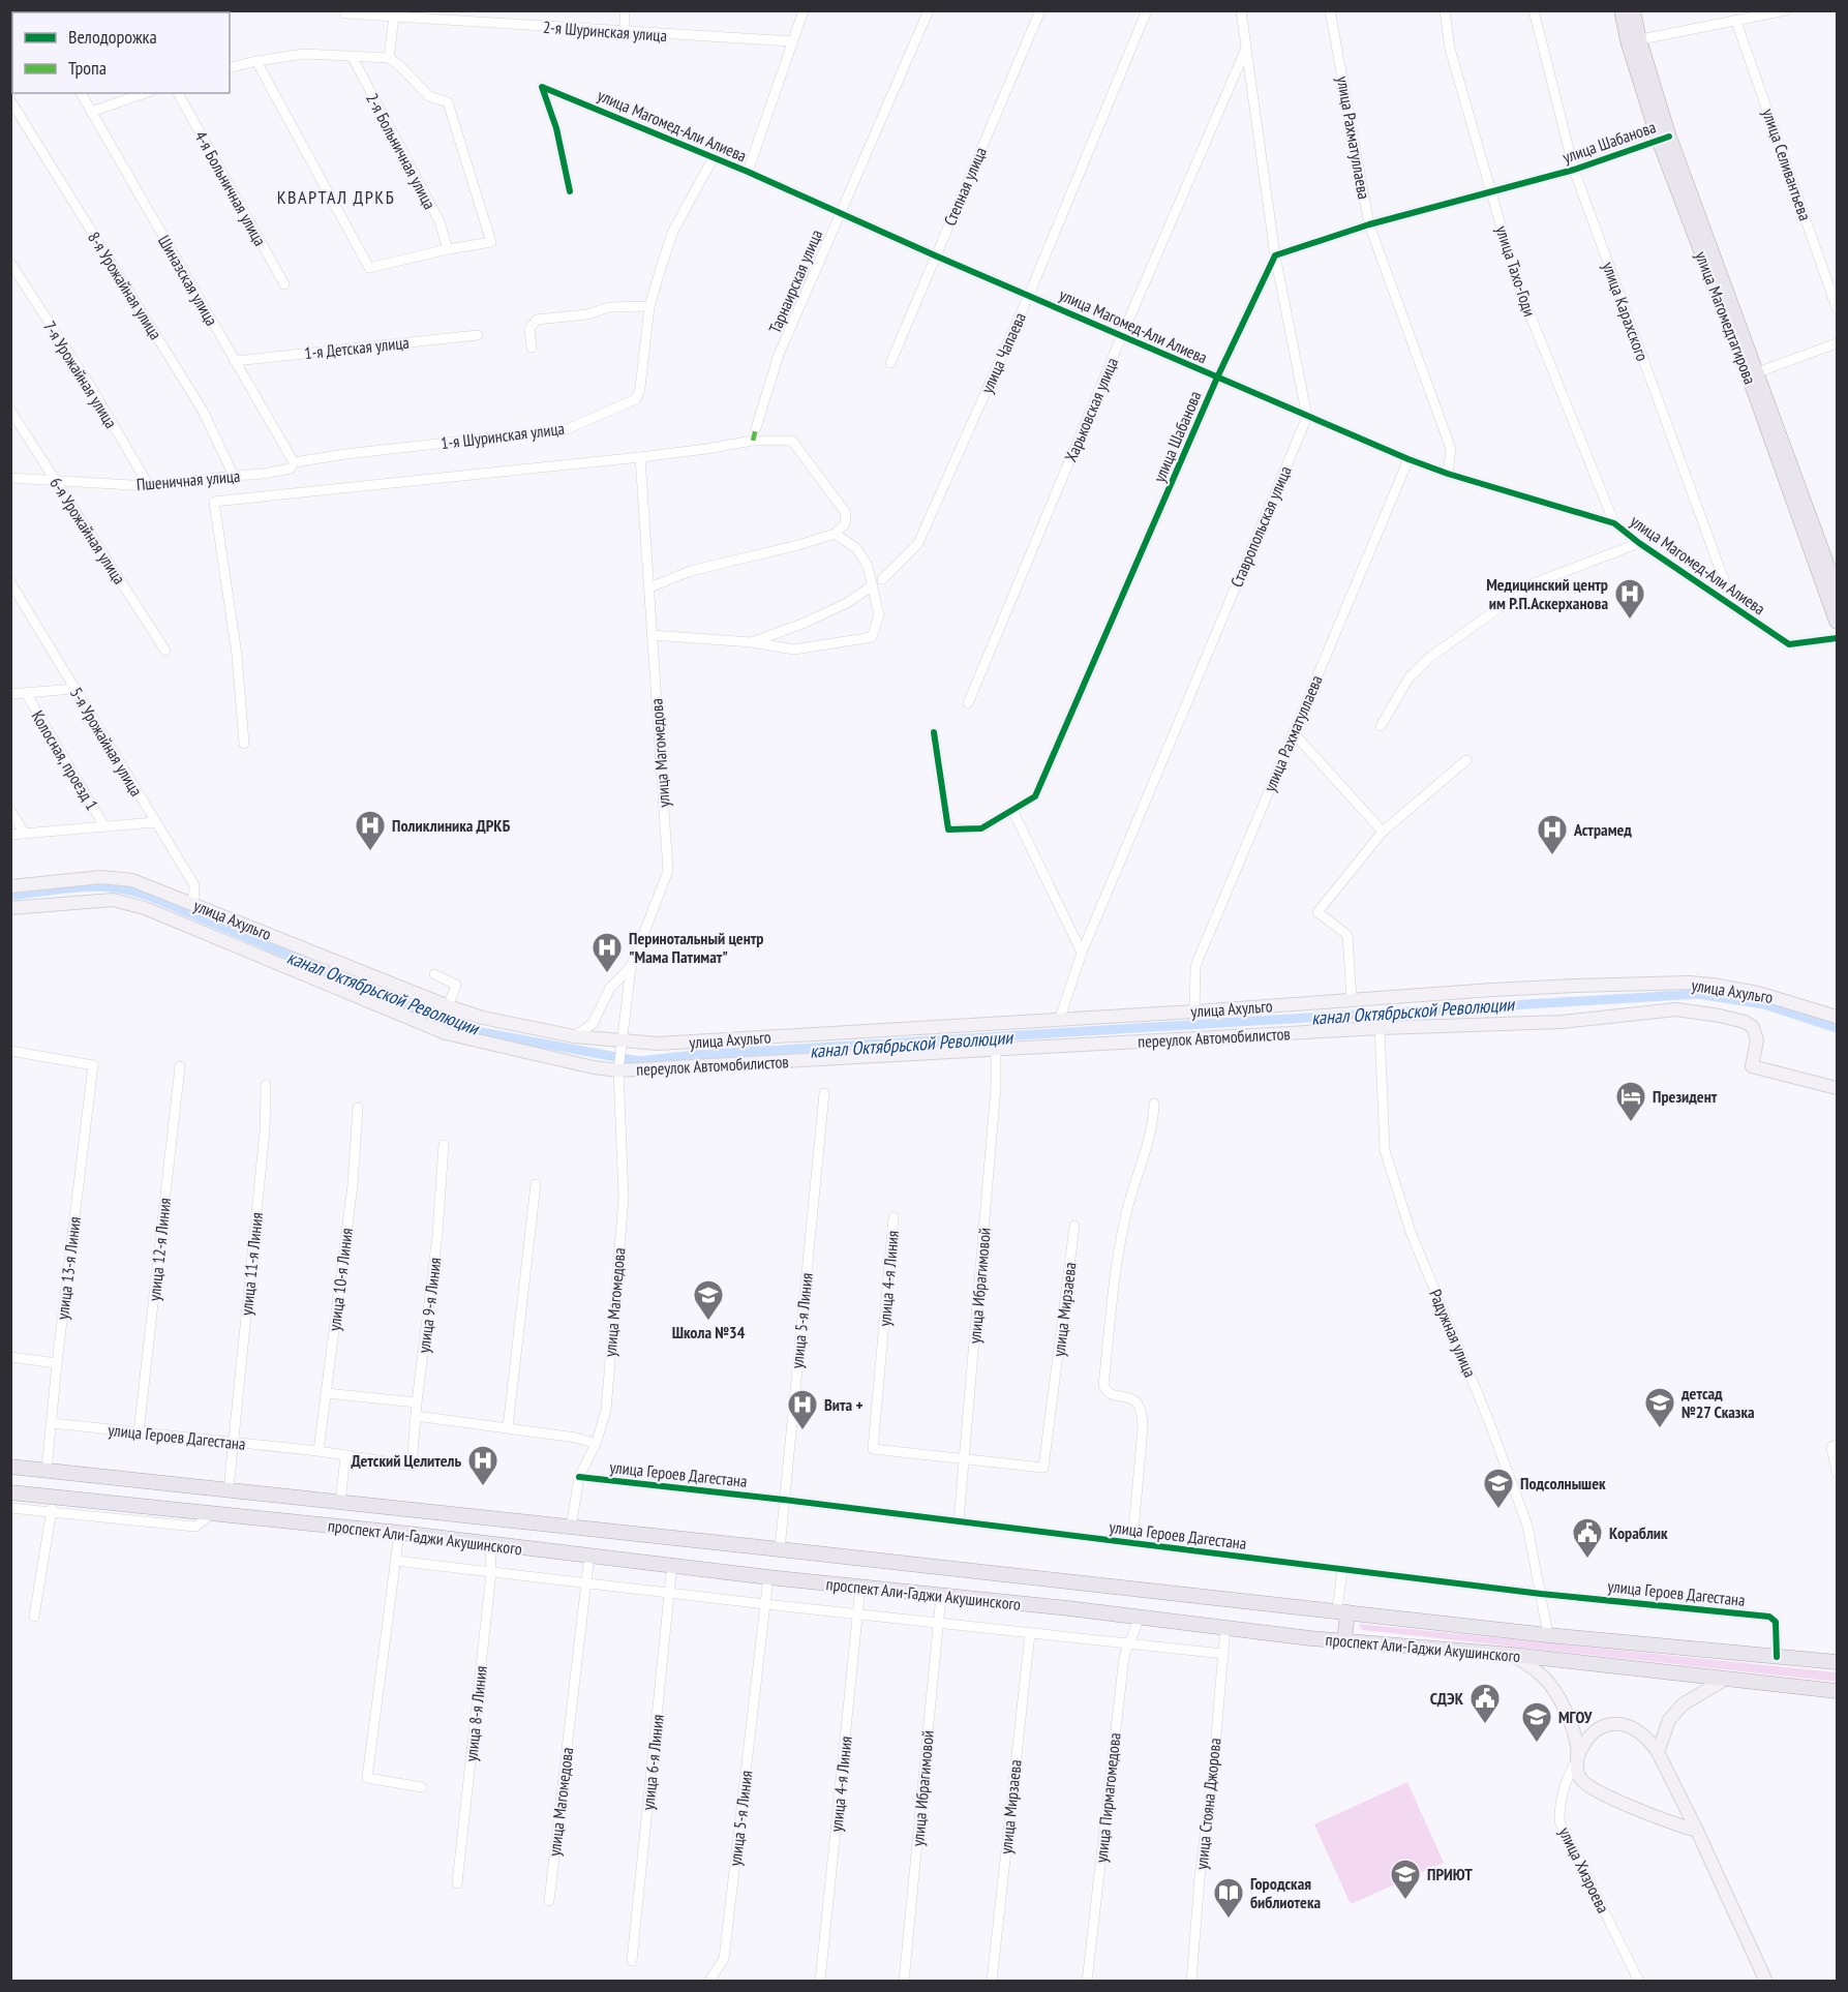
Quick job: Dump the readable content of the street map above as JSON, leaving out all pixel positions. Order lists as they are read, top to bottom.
{
  "streets": {
    "main road": [
      "улица Магомедтагирова",
      "улица Ахульго",
      "переулок Автомобилистов",
      "проспект Али-Гаджи Акушинского"
    ],
    "street": [
      "2-я Шуринская улица",
      "улица Магомед-Али Алиева",
      "улица Рахматуллаева",
      "улица Шабанова",
      "2-я Больничная улица",
      "улица Селивантьева",
      "Степная улица",
      "4-я Больничная улица",
      "улица Тахо-Годи",
      "Шиназская улица",
      "Тарнаирская улица",
      "8-я Урожайная улица",
      "улица Карахского",
      "1-я Детская улица",
      "улица Чапаева",
      "7-я Урожайная улица",
      "Харьковская улица",
      "1-я Шуринская улица",
      "Пшеничная улица",
      "Ставропольская улица",
      "6-я Урожайная улица",
      "5-я Урожайная улица",
      "улица Магомедова",
      "Колосная, проезд 1",
      "улица 12-я Линия",
      "улица 11-я Линия",
      "улица 13-я Линия",
      "улица 4-я Линия",
      "улица 10-я Линия",
      "улица Ибрагимовой",
      "улица 9-я Линия",
      "улица Мирзаева",
      "улица 5-я Линия",
      "Радужная улица",
      "улица Героев Дагестана",
      "улица 8-я Линия",
      "улица 6-я Линия",
      "улица Пирмагомедова",
      "улица Стояна Джорова",
      "улица Хизроева"
    ]
  },
  "crossings": [
    ["улица Магомед-Али Алиева", "улица Рахматуллаева"],
    ["улица Магомед-Али Алиева", "улица Шабанова"],
    ["улица Магомед-Али Алиева", "Степная улица"],
    ["улица Магомед-Али Алиева", "улица Тахо-Годи"],
    ["улица Магомед-Али Алиева", "Тарнаирская улица"],
    ["улица Магомед-Али Алиева", "улица Карахского"],
    ["улица Магомед-Али Алиева", "улица Чапаева"],
    ["улица Магомед-Али Алиева", "Харьковская улица"],
    ["улица Магомед-Али Алиева", "1-я Шуринская улица"],
    ["улица Магомед-Али Алиева", "Ставропольская улица"],
    ["улица Рахматуллаева", "улица Шабанова"],
    ["улица Рахматуллаева", "улица Ахульго"],
    ["улица Шабанова", "улица Тахо-Годи"],
    ["улица Шабанова", "улица Карахского"],
    ["улица Шабанова", "улица Магомедтагирова"],
    ["Шиназская улица", "1-я Детская улица"],
    ["Шиназская улица", "1-я Шуринская улица"],
    ["Шиназская улица", "Пшеничная улица"],
    ["8-я Урожайная улица", "Пшеничная улица"],
    ["7-я Урожайная улица", "Пшеничная улица"],
    ["1-я Шуринская улица", "Пшеничная улица"],
    ["Пшеничная улица", "6-я Урожайная улица"],
    ["Ставропольская улица", "улица Ахульго"],
    ["5-я Урожайная улица", "улица Ахульго"],
    ["улица Магомедова", "улица Ахульго"],
    ["улица Магомедова", "переулок Автомобилистов"],
    ["улица Магомедова", "улица Героев Дагестана"],
    ["улица Магомедова", "проспект Али-Гаджи Акушинского"],
    ["переулок Автомобилистов", "улица Ибрагимовой"],
    ["переулок Автомобилистов", "Радужная улица"],
    ["улица 12-я Линия", "улица Героев Дагестана"],
    ["улица 11-я Линия", "улица Героев Дагестана"],
    ["улица 11-я Линия", "проспект Али-Гаджи Акушинского"],
    ["улица 13-я Линия", "улица Героев Дагестана"],
    ["улица 13-я Линия", "проспект Али-Гаджи Акушинского"],
    ["улица 4-я Линия", "улица Ибрагимовой"],
    ["улица 4-я Линия", "улица Мирзаева"],
    ["улица 4-я Линия", "проспект Али-Гаджи Акушинского"],
    ["улица 10-я Линия", "улица Героев Дагестана"],
    ["улица Ибрагимовой", "улица Мирзаева"],
    ["улица Ибрагимовой", "улица Героев Дагестана"],
    ["улица Ибрагимовой", "проспект Али-Гаджи Акушинского"],
    ["улица 9-я Линия", "улица Героев Дагестана"],
    ["улица 5-я Линия", "улица Героев Дагестана"],
    ["улица 5-я Линия", "проспект Али-Гаджи Акушинского"],
    ["Радужная улица", "улица Героев Дагестана"],
    ["Радужная улица", "проспект Али-Гаджи Акушинского"],
    ["улица Героев Дагестана", "проспект Али-Гаджи Акушинского"],
    ["проспект Али-Гаджи Акушинского", "улица 8-я Линия"],
    ["проспект Али-Гаджи Акушинского", "улица 6-я Линия"],
    ["проспект Али-Гаджи Акушинского", "улица Пирмагомедова"],
    ["проспект Али-Гаджи Акушинского", "улица Стояна Джорова"]
  ],
  "districts": ["КВАРТАЛ ДРКБ"],
  "water": ["канал Октябрьской Революции"],
  "places": {
    "hospital": [
      "Медицинский центр им Р.П.Аскерханова",
      "Поликлиника ДРКБ",
      "Астрамед",
      "Перинотальный центр \"Мама Патимат\"",
      "Вита +",
      "Детский Целитель"
    ],
    "hotel": ["Президент"],
    "school or university": [
      "Школа №34",
      "детсад №27 Сказка",
      "Подсолнышек",
      "МГОУ",
      "ПРИЮТ"
    ],
    "public building": ["Кораблик", "СДЭК"],
    "library": ["Городская библиотека"]
  },
  "legend": ["Велодорожка", "Тропа"]
}
